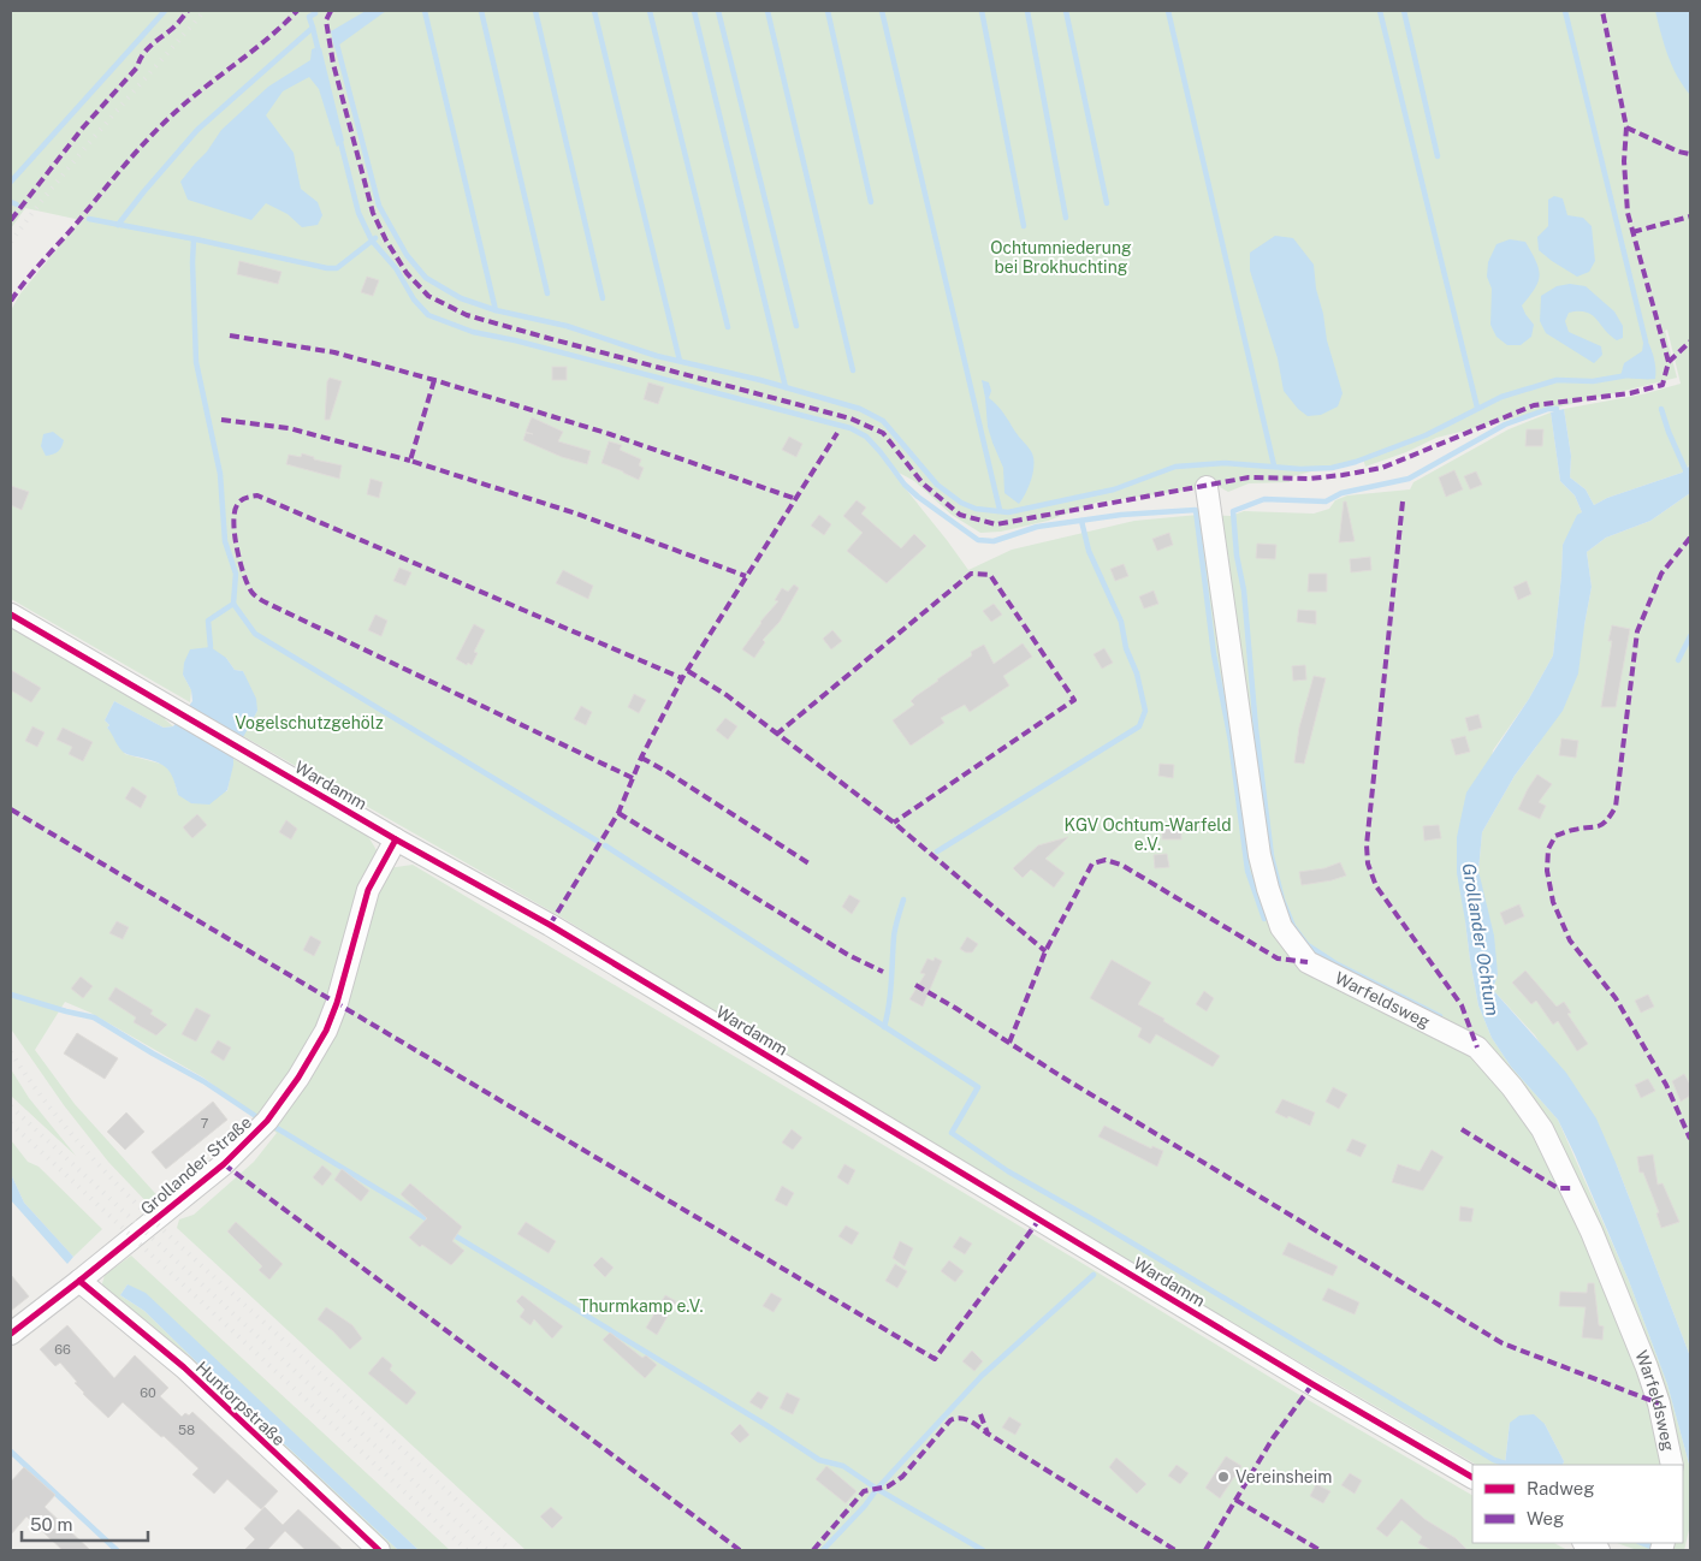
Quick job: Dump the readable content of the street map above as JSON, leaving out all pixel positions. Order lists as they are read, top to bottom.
{
  "streets": {
    "street": [
      "Wardamm",
      "Warfeldsweg",
      "Grollander Straße",
      "Huntorpstraße"
    ]
  },
  "crossings": [
    ["Wardamm", "Grollander Straße"],
    ["Grollander Straße", "Huntorpstraße"]
  ],
  "water": ["Grollander Ochtum"],
  "parks": [
    "Ochtumniederung bei Brokhuchting",
    "Vogelschutzgehölz",
    "KGV Ochtum-Warfeld e.V.",
    "Thurmkamp e.V."
  ],
  "places": ["Vereinsheim"],
  "house_numbers": [
    "7",
    "66",
    "60",
    "58"
  ],
  "legend": ["Radweg", "Weg"],
  "scale_bar": "50 m"
}
